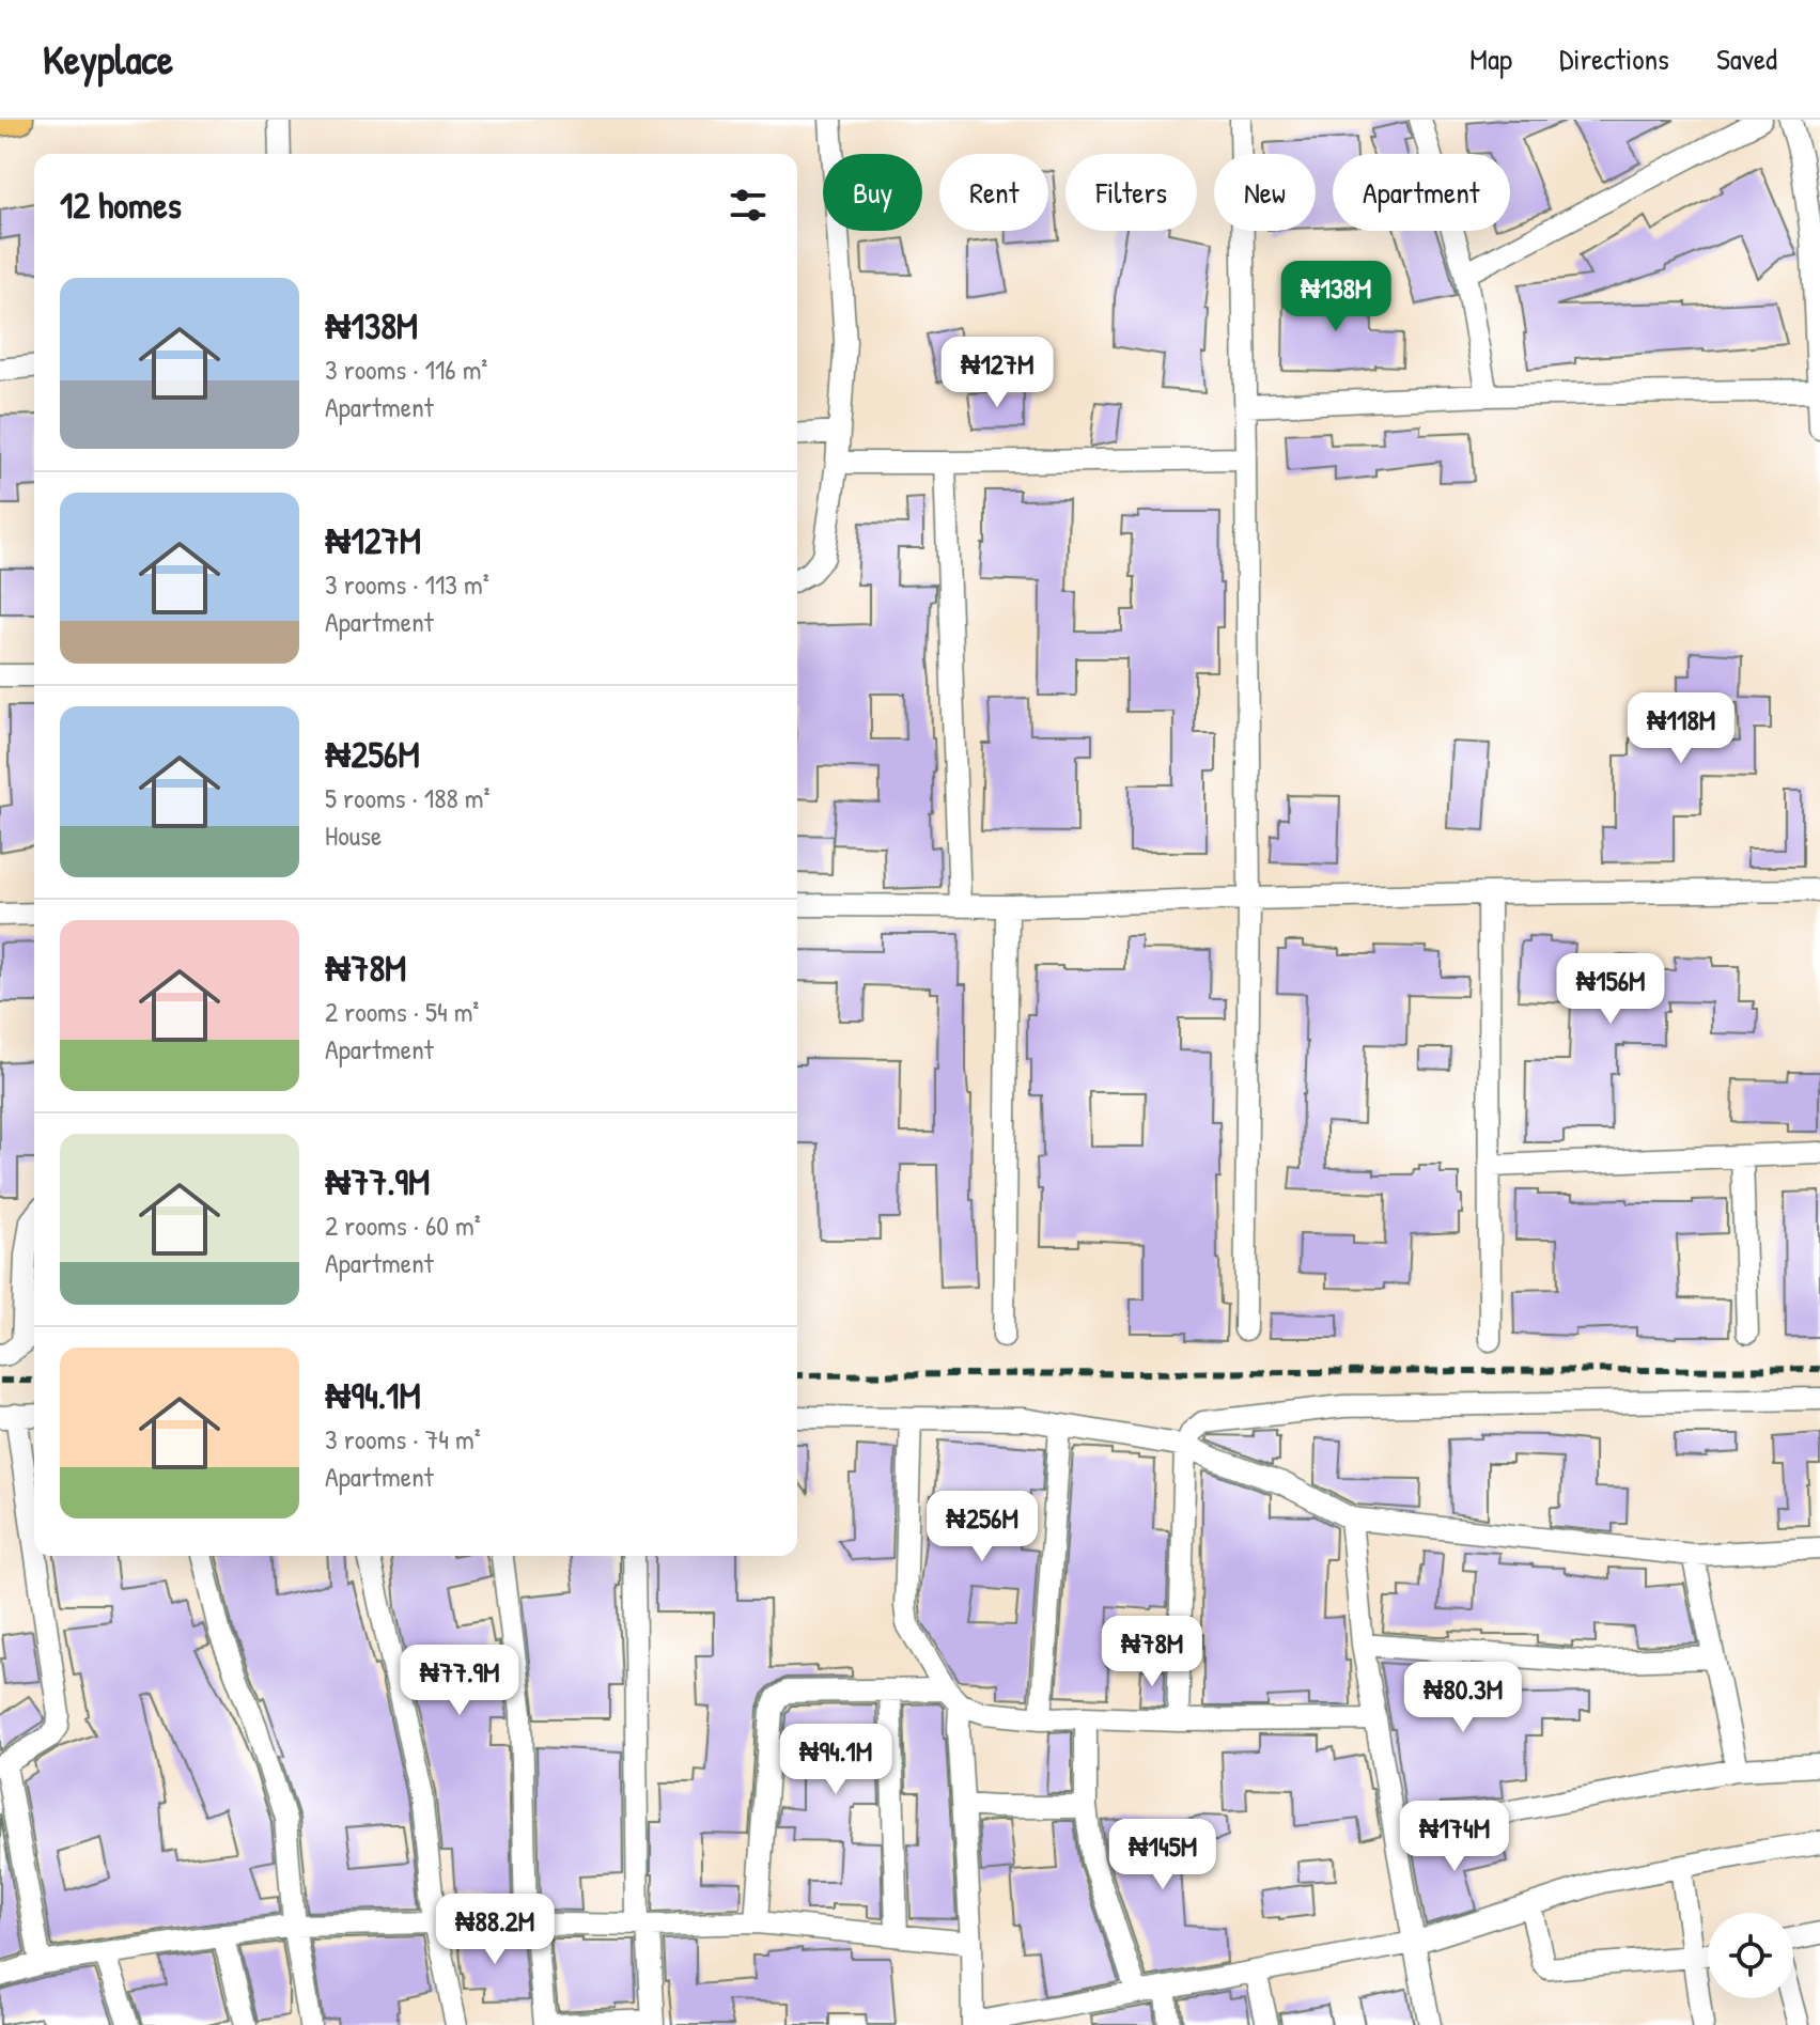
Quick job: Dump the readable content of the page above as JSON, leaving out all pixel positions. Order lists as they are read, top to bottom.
{
  "page": {
    "header": "Keyplace",
    "nav": ["Map", "Directions", "Saved"],
    "chip": [
      "Buy",
      "Rent",
      "Filters",
      "New",
      "Apartment"
    ],
    "heading": "12 homes",
    "list": [
      {
        "name": "₦138M",
        "note": "3 rooms · 116 m² · Apartment"
      },
      {
        "name": "₦127M",
        "note": "3 rooms · 113 m² · Apartment"
      },
      {
        "name": "₦256M",
        "note": "5 rooms · 188 m² · House"
      },
      {
        "name": "₦78M",
        "note": "2 rooms · 54 m² · Apartment"
      },
      {
        "name": "₦77.9M",
        "note": "2 rooms · 60 m² · Apartment"
      },
      {
        "name": "₦94.1M",
        "note": "3 rooms · 74 m² · Apartment"
      }
    ],
    "price": [
      "₦138M",
      "₦127M",
      "₦118M",
      "₦156M",
      "₦256M",
      "₦78M",
      "₦77.9M",
      "₦80.3M",
      "₦94.1M",
      "₦174M",
      "₦145M",
      "₦88.2M"
    ]
  }
}
